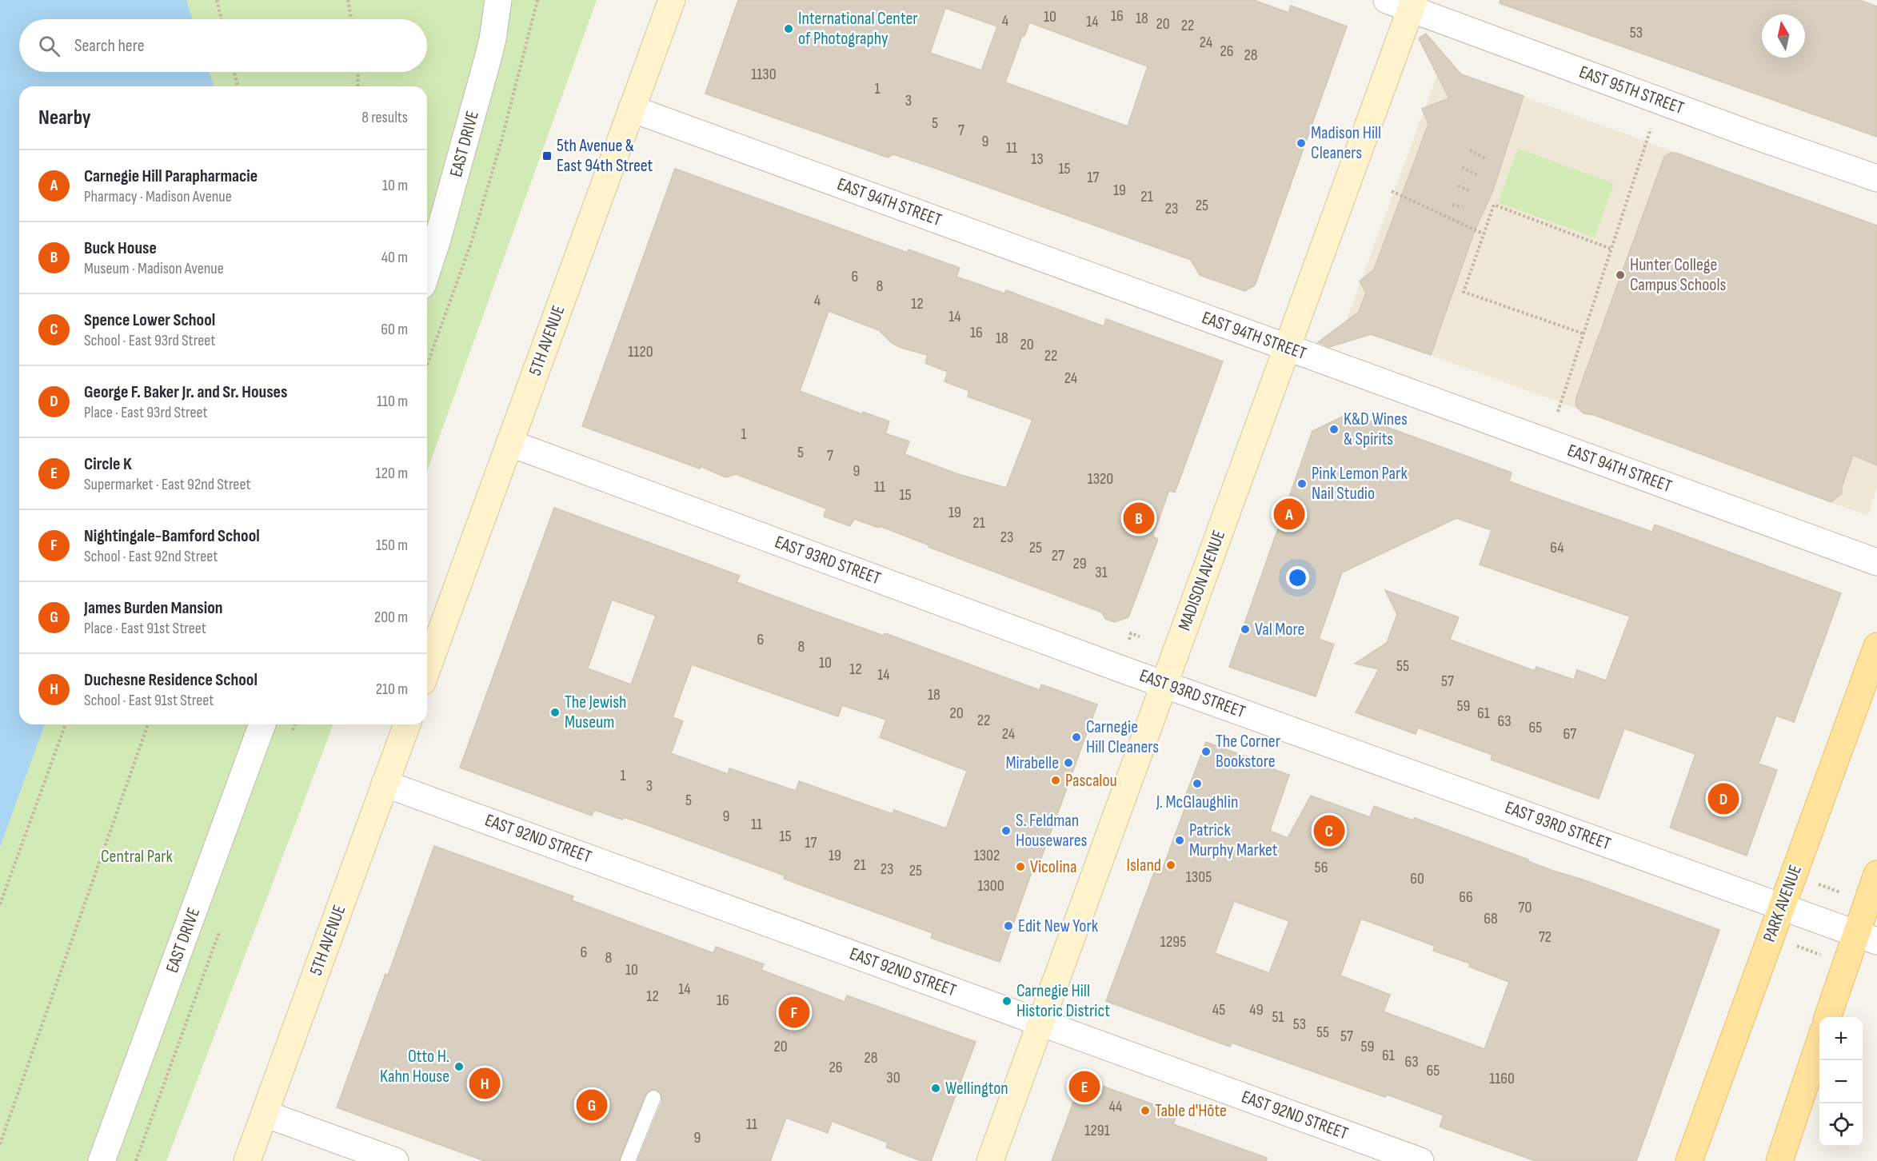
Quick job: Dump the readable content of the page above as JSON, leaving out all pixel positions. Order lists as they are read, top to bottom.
{
  "streets": {
    "main road": ["5TH AVENUE", "MADISON AVENUE", "PARK AVENUE"],
    "street": [
      "EAST 95TH STREET",
      "EAST DRIVE",
      "EAST 94TH STREET",
      "EAST 93RD STREET",
      "EAST 92ND STREET"
    ]
  },
  "crossings": [
    ["EAST 95TH STREET", "MADISON AVENUE"],
    ["EAST 94TH STREET", "5TH AVENUE"],
    ["EAST 94TH STREET", "MADISON AVENUE"],
    ["5TH AVENUE", "EAST 93RD STREET"],
    ["5TH AVENUE", "EAST 92ND STREET"],
    ["EAST 93RD STREET", "MADISON AVENUE"],
    ["EAST 93RD STREET", "PARK AVENUE"],
    ["MADISON AVENUE", "EAST 92ND STREET"]
  ],
  "parks": ["Central Park"],
  "places": {
    "other": [
      "International Center of Photography",
      "Madison Hill Cleaners",
      "Hunter College Campus Schools",
      "K&D Wines & Spirits",
      "Pink Lemon Park Nail Studio",
      "Val More",
      "The Jewish Museum",
      "Carnegie Hill Cleaners",
      "The Corner Bookstore",
      "Mirabelle",
      "Pascalou",
      "J. McGlaughlin",
      "S. Feldman Housewares",
      "Patrick Murphy Market",
      "Island",
      "Vicolina",
      "Edit New York",
      "Carnegie Hill Historic District",
      "Otto H. Kahn House",
      "Wellington",
      "Table d'Hôte"
    ],
    "transit": ["5th Avenue & East 94th Street"]
  },
  "house_numbers": [
    "16",
    "10",
    "18",
    "4",
    "14",
    "20",
    "22",
    "53",
    "24",
    "26",
    "28",
    "1130",
    "1",
    "3",
    "5",
    "7",
    "9",
    "11",
    "13",
    "15",
    "17",
    "19",
    "21",
    "25",
    "23",
    "6",
    "8",
    "4",
    "12",
    "14",
    "16",
    "18",
    "20",
    "1120",
    "22",
    "24",
    "1",
    "5",
    "7",
    "9",
    "1320",
    "11",
    "15",
    "19",
    "21",
    "23",
    "25",
    "64",
    "27",
    "29",
    "31",
    "6",
    "8",
    "10",
    "55",
    "12",
    "14",
    "57",
    "18",
    "59",
    "20",
    "61",
    "22",
    "63",
    "65",
    "24",
    "67",
    "1",
    "3",
    "5",
    "9",
    "11",
    "15",
    "17",
    "19",
    "1302",
    "21",
    "56",
    "23",
    "25",
    "1305",
    "60",
    "1300",
    "66",
    "70",
    "68",
    "72",
    "1295",
    "6",
    "8",
    "10",
    "14",
    "12",
    "16",
    "45",
    "49",
    "51",
    "53",
    "55",
    "57",
    "20",
    "59",
    "61",
    "28",
    "63",
    "26",
    "65",
    "30",
    "1160",
    "44",
    "11",
    "1291",
    "9"
  ],
  "north": "top",
  "page": {
    "search": "Search here",
    "heading": ["Nearby", "8 results"],
    "list": [
      {
        "mark": "A",
        "name": "Carnegie Hill Parapharmacie",
        "note": "Pharmacy · Madison Avenue",
        "value": "10 m"
      },
      {
        "mark": "B",
        "name": "Buck House",
        "note": "Museum · Madison Avenue",
        "value": "40 m"
      },
      {
        "mark": "C",
        "name": "Spence Lower School",
        "note": "School · East 93rd Street",
        "value": "60 m"
      },
      {
        "mark": "D",
        "name": "George F. Baker Jr. and Sr. Houses",
        "note": "Place · East 93rd Street",
        "value": "110 m"
      },
      {
        "mark": "E",
        "name": "Circle K",
        "note": "Supermarket · East 92nd Street",
        "value": "120 m"
      },
      {
        "mark": "F",
        "name": "Nightingale-Bamford School",
        "note": "School · East 92nd Street",
        "value": "150 m"
      },
      {
        "mark": "G",
        "name": "James Burden Mansion",
        "note": "Place · East 91st Street",
        "value": "200 m"
      },
      {
        "mark": "H",
        "name": "Duchesne Residence School",
        "note": "School · East 91st Street",
        "value": "210 m"
      }
    ],
    "pins": [
      "A",
      "B",
      "D",
      "C",
      "F",
      "H",
      "E",
      "G"
    ],
    "map_buttons": ["+", "−"]
  }
}
